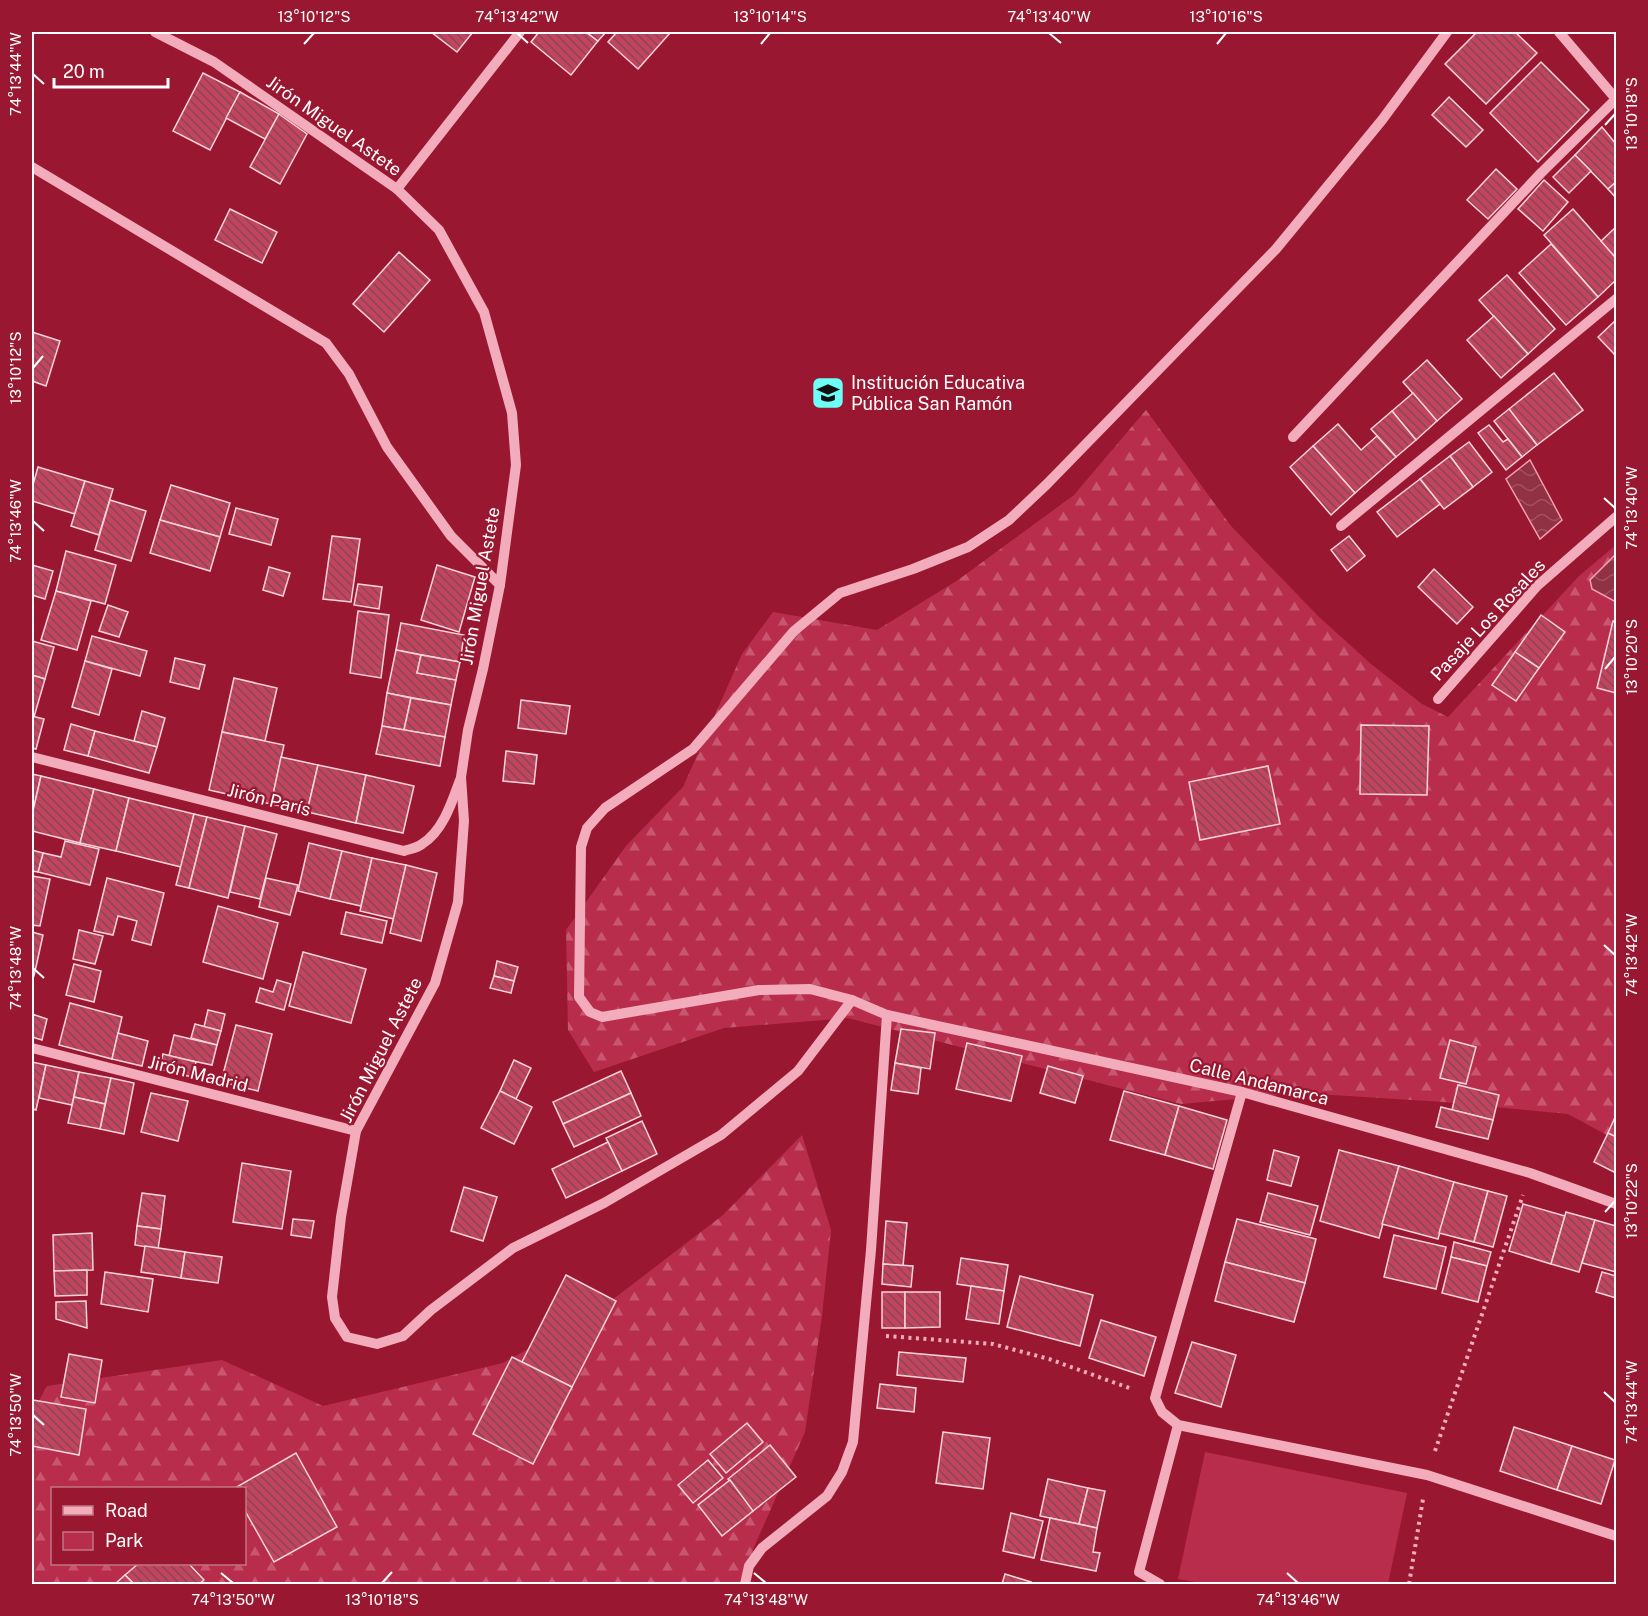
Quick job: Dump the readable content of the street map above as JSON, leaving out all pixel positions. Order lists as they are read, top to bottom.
{
  "streets": {
    "street": [
      "Jirón Miguel Astete",
      "Pasaje Los Rosales",
      "Jirón París",
      "Jirón Madrid",
      "Calle Andamarca"
    ]
  },
  "crossings": [
    ["Jirón Miguel Astete", "Jirón París"],
    ["Jirón Miguel Astete", "Jirón Madrid"]
  ],
  "places": {
    "school or university": ["Institución Educativa Pública San Ramón"]
  },
  "legend": ["Road", "Park"],
  "scale_bar": "20 m",
  "coordinates": [
    "13°10'12\"S",
    "74°13'42\"W",
    "13°10'14\"S",
    "74°13'40\"W",
    "13°10'16\"S",
    "74°13'44\"W",
    "13°10'18\"S",
    "74°13'46\"W",
    "13°10'20\"S",
    "74°13'48\"W",
    "13°10'22\"S",
    "74°13'50\"W"
  ]
}
